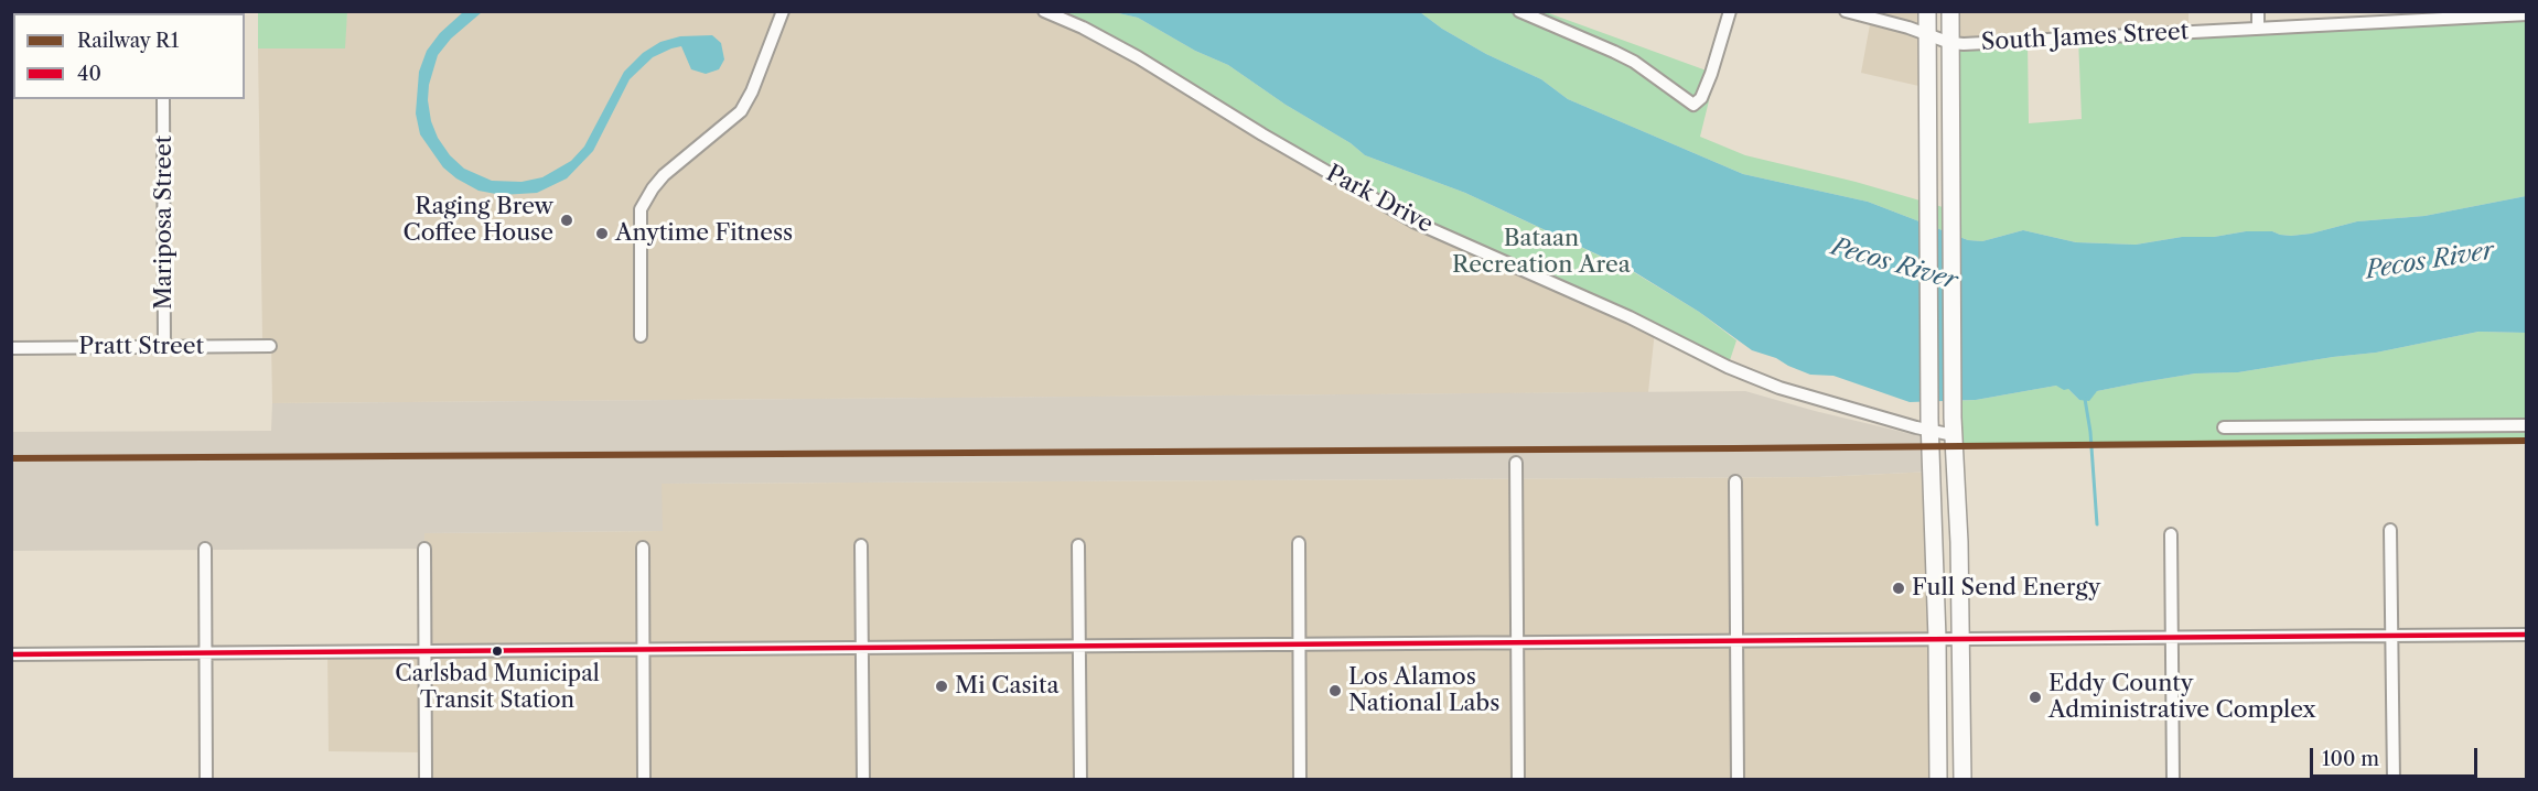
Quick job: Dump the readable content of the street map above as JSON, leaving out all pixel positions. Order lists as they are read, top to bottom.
{
  "streets": {
    "street": [
      "South James Street",
      "Park Drive",
      "Mariposa Street",
      "Pratt Street"
    ]
  },
  "crossings": [
    ["Mariposa Street", "Pratt Street"]
  ],
  "water": ["Pecos River"],
  "parks": ["Bataan Recreation Area"],
  "places": [
    "Raging Brew Coffee House",
    "Anytime Fitness",
    "Full Send Energy",
    "Carlsbad Municipal Transit Station",
    "Mi Casita",
    "Los Alamos National Labs",
    "Eddy County Administrative Complex"
  ],
  "lines": ["rail line R1", "transit line 40"],
  "legend": ["Railway R1", "40"],
  "scale_bar": "100 m"
}
